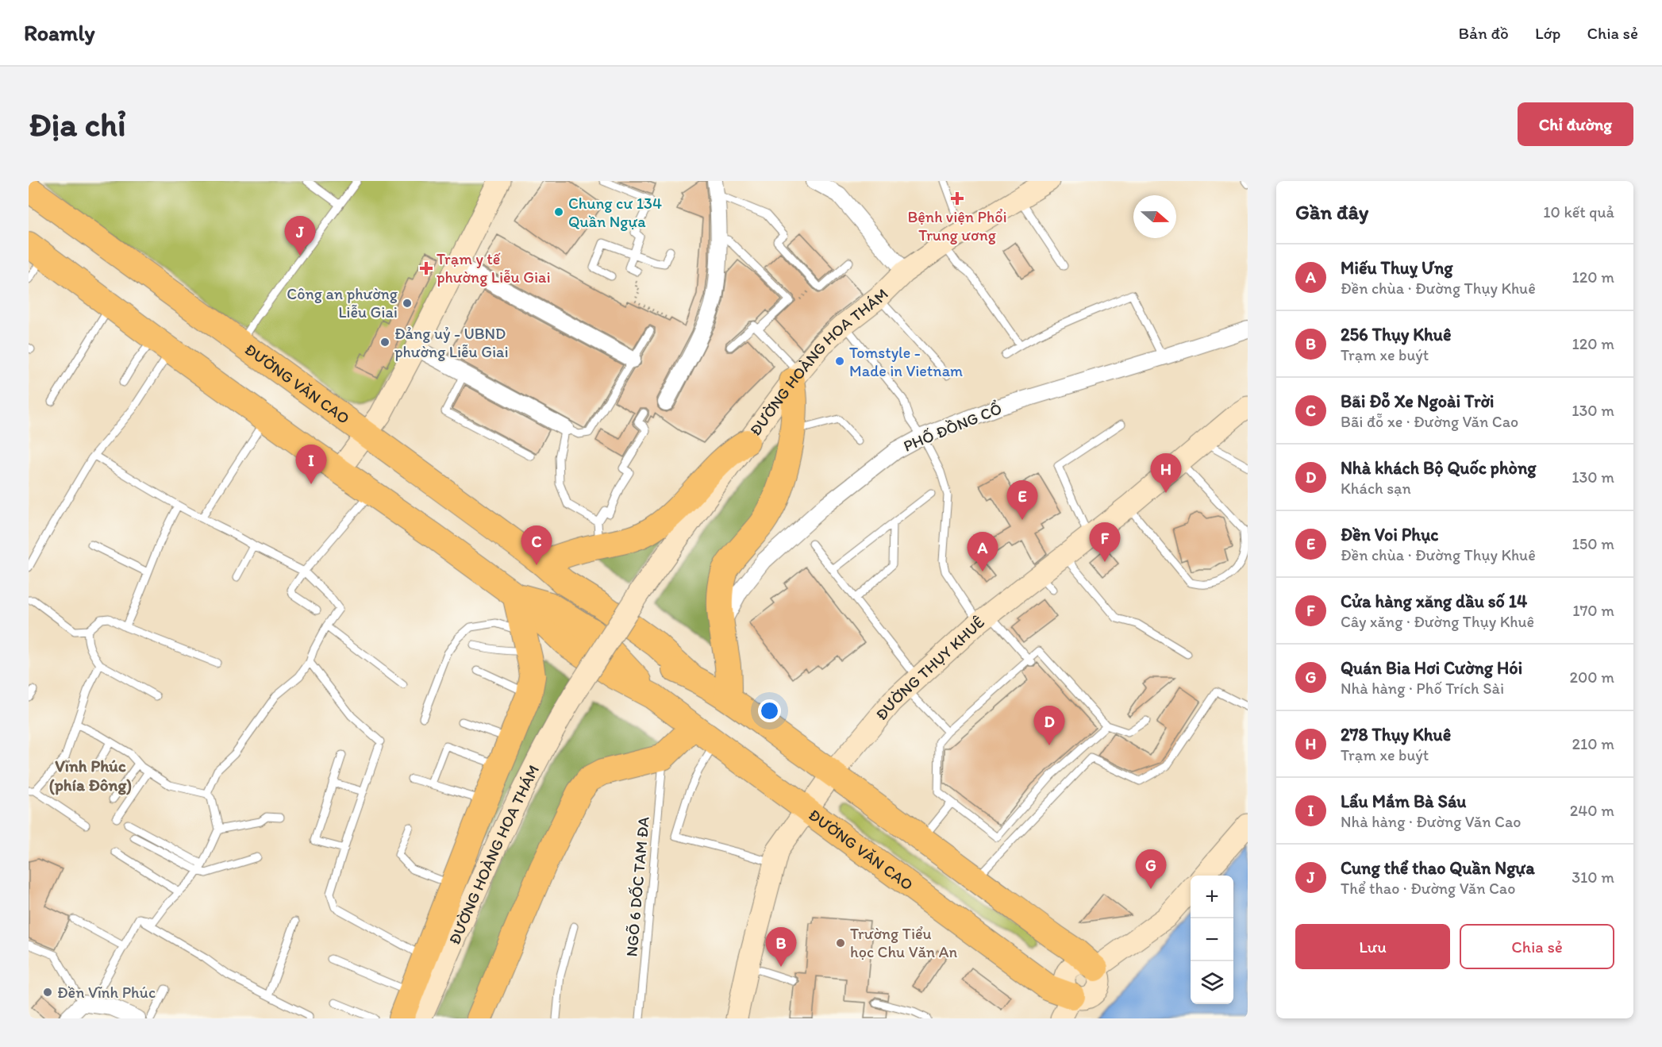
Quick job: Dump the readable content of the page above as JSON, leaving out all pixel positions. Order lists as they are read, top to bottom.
{
  "streets": {
    "main road": ["ĐƯỜNG HOÀNG HOA THÁM", "ĐƯỜNG VĂN CAO", "ĐƯỜNG THỤY KHUÊ"],
    "street": ["PHỐ ĐỒNG CỔ"],
    "lane": ["NGÕ 6 DỐC TAM ĐA"]
  },
  "crossings": [
    ["ĐƯỜNG VĂN CAO", "ĐƯỜNG THỤY KHUÊ"]
  ],
  "districts": ["Vĩnh Phúc (phía Đông)"],
  "places": {
    "health": ["Bệnh viện Phổi Trung ương", "Trạm y tế phường Liễu Giai"],
    "other": [
      "Chung cư 134 Quần Ngựa",
      "Công an phường Liễu Giai",
      "Đảng uỷ - UBND phường Liễu Giai",
      "Tomstyle - Made in Vietnam",
      "Trường Tiểu học Chu Văn An",
      "Đền Vĩnh Phúc"
    ]
  },
  "north": "right",
  "page": {
    "header": "Roamly",
    "nav": ["Bản đồ", "Lớp", "Chia sẻ"],
    "buttons": [
      "Chỉ đường",
      ["Lưu", "Chia sẻ"]
    ],
    "title": "Địa chỉ",
    "heading": ["Gần đây", "10 kết quả"],
    "pins": [
      "J",
      "I",
      "H",
      "E",
      "F",
      "C",
      "A",
      "D",
      "G",
      "B"
    ],
    "list": [
      {
        "mark": "A",
        "name": "Miếu Thuỵ Ưng",
        "note": "Đền chùa · Đường Thụy Khuê",
        "value": "120 m"
      },
      {
        "mark": "B",
        "name": "256 Thụy Khuê",
        "note": "Trạm xe buýt",
        "value": "120 m"
      },
      {
        "mark": "C",
        "name": "Bãi Đỗ Xe Ngoài Trời",
        "note": "Bãi đỗ xe · Đường Văn Cao",
        "value": "130 m"
      },
      {
        "mark": "D",
        "name": "Nhà khách Bộ Quốc phòng",
        "note": "Khách sạn",
        "value": "130 m"
      },
      {
        "mark": "E",
        "name": "Đền Voi Phục",
        "note": "Đền chùa · Đường Thụy Khuê",
        "value": "150 m"
      },
      {
        "mark": "F",
        "name": "Cửa hàng xăng dầu số 14",
        "note": "Cây xăng · Đường Thụy Khuê",
        "value": "170 m"
      },
      {
        "mark": "G",
        "name": "Quán Bia Hơi Cường Hói",
        "note": "Nhà hàng · Phố Trích Sài",
        "value": "200 m"
      },
      {
        "mark": "H",
        "name": "278 Thụy Khuê",
        "note": "Trạm xe buýt",
        "value": "210 m"
      },
      {
        "mark": "I",
        "name": "Lẩu Mắm Bà Sáu",
        "note": "Nhà hàng · Đường Văn Cao",
        "value": "240 m"
      },
      {
        "mark": "J",
        "name": "Cung thể thao Quần Ngựa",
        "note": "Thể thao · Đường Văn Cao",
        "value": "310 m"
      }
    ],
    "map_buttons": ["+", "−"]
  }
}
